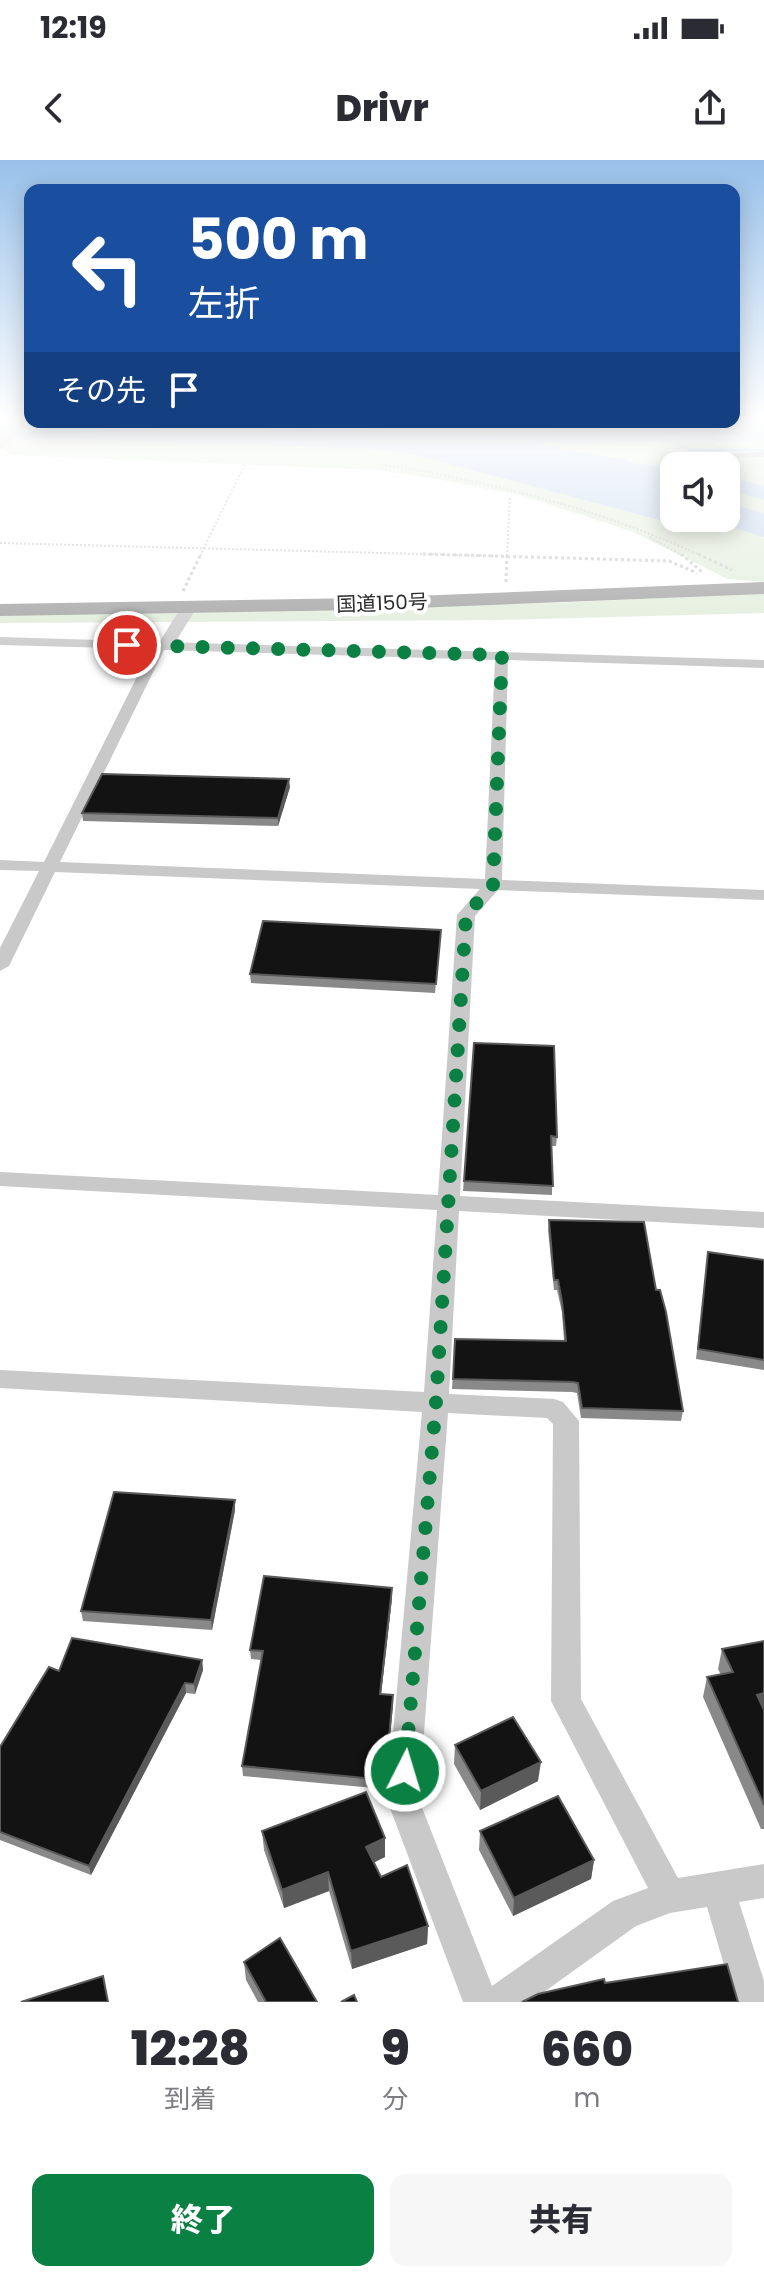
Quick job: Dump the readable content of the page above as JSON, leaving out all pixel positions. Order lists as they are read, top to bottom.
{
  "streets": {
    "highway": ["国道150号"]
  },
  "page": {
    "status": "12:19",
    "header": "Drivr",
    "turn": ["500 m", "左折"],
    "then": "その先",
    "eta": [
      "12:28",
      "到着",
      "9",
      "分",
      "660",
      "m"
    ],
    "buttons": ["終了", "共有"]
  }
}
